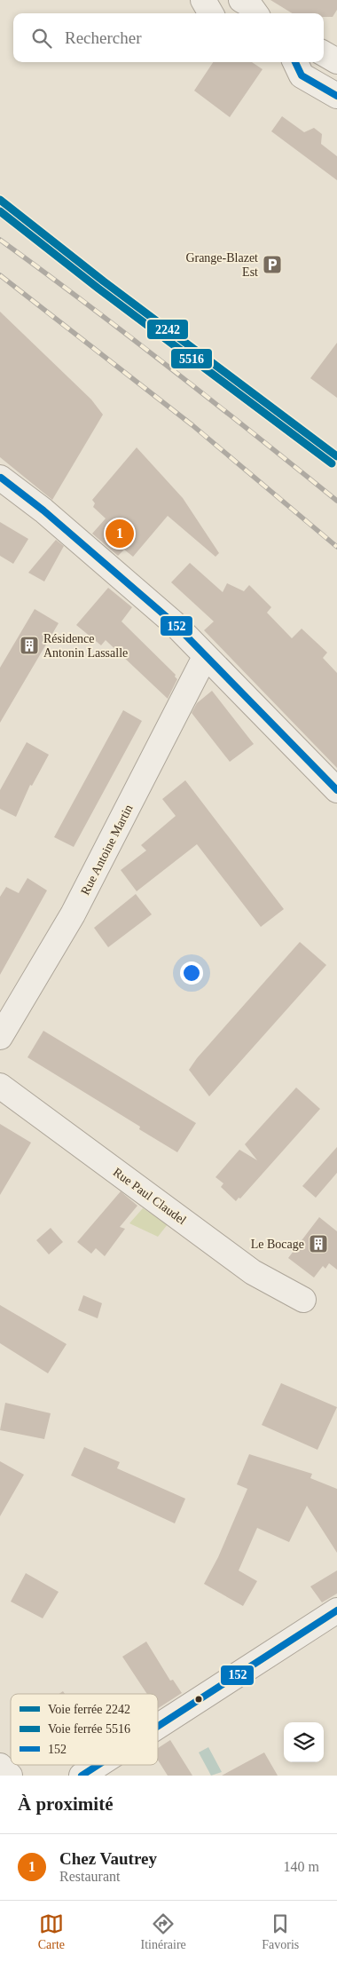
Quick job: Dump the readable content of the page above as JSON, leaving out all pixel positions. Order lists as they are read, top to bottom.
{
  "streets": {
    "street": ["Rue Antoine Martin", "Rue Paul Claudel"]
  },
  "places": {
    "parking": ["Grange-Blazet Est"],
    "building": ["Résidence Antonin Lassalle", "Le Bocage"]
  },
  "lines": ["transit line 152", "rail line 2242", "rail line 5516"],
  "legend": ["Voie ferrée 2242", "Voie ferrée 5516", "152"],
  "page": {
    "search": "Rechercher",
    "pins": "1",
    "heading": "À proximité",
    "list": [
      {
        "mark": "1",
        "name": "Chez Vautrey",
        "note": "Restaurant",
        "value": "140 m"
      }
    ],
    "nav": ["Carte", "Itinéraire", "Favoris"]
  }
}
